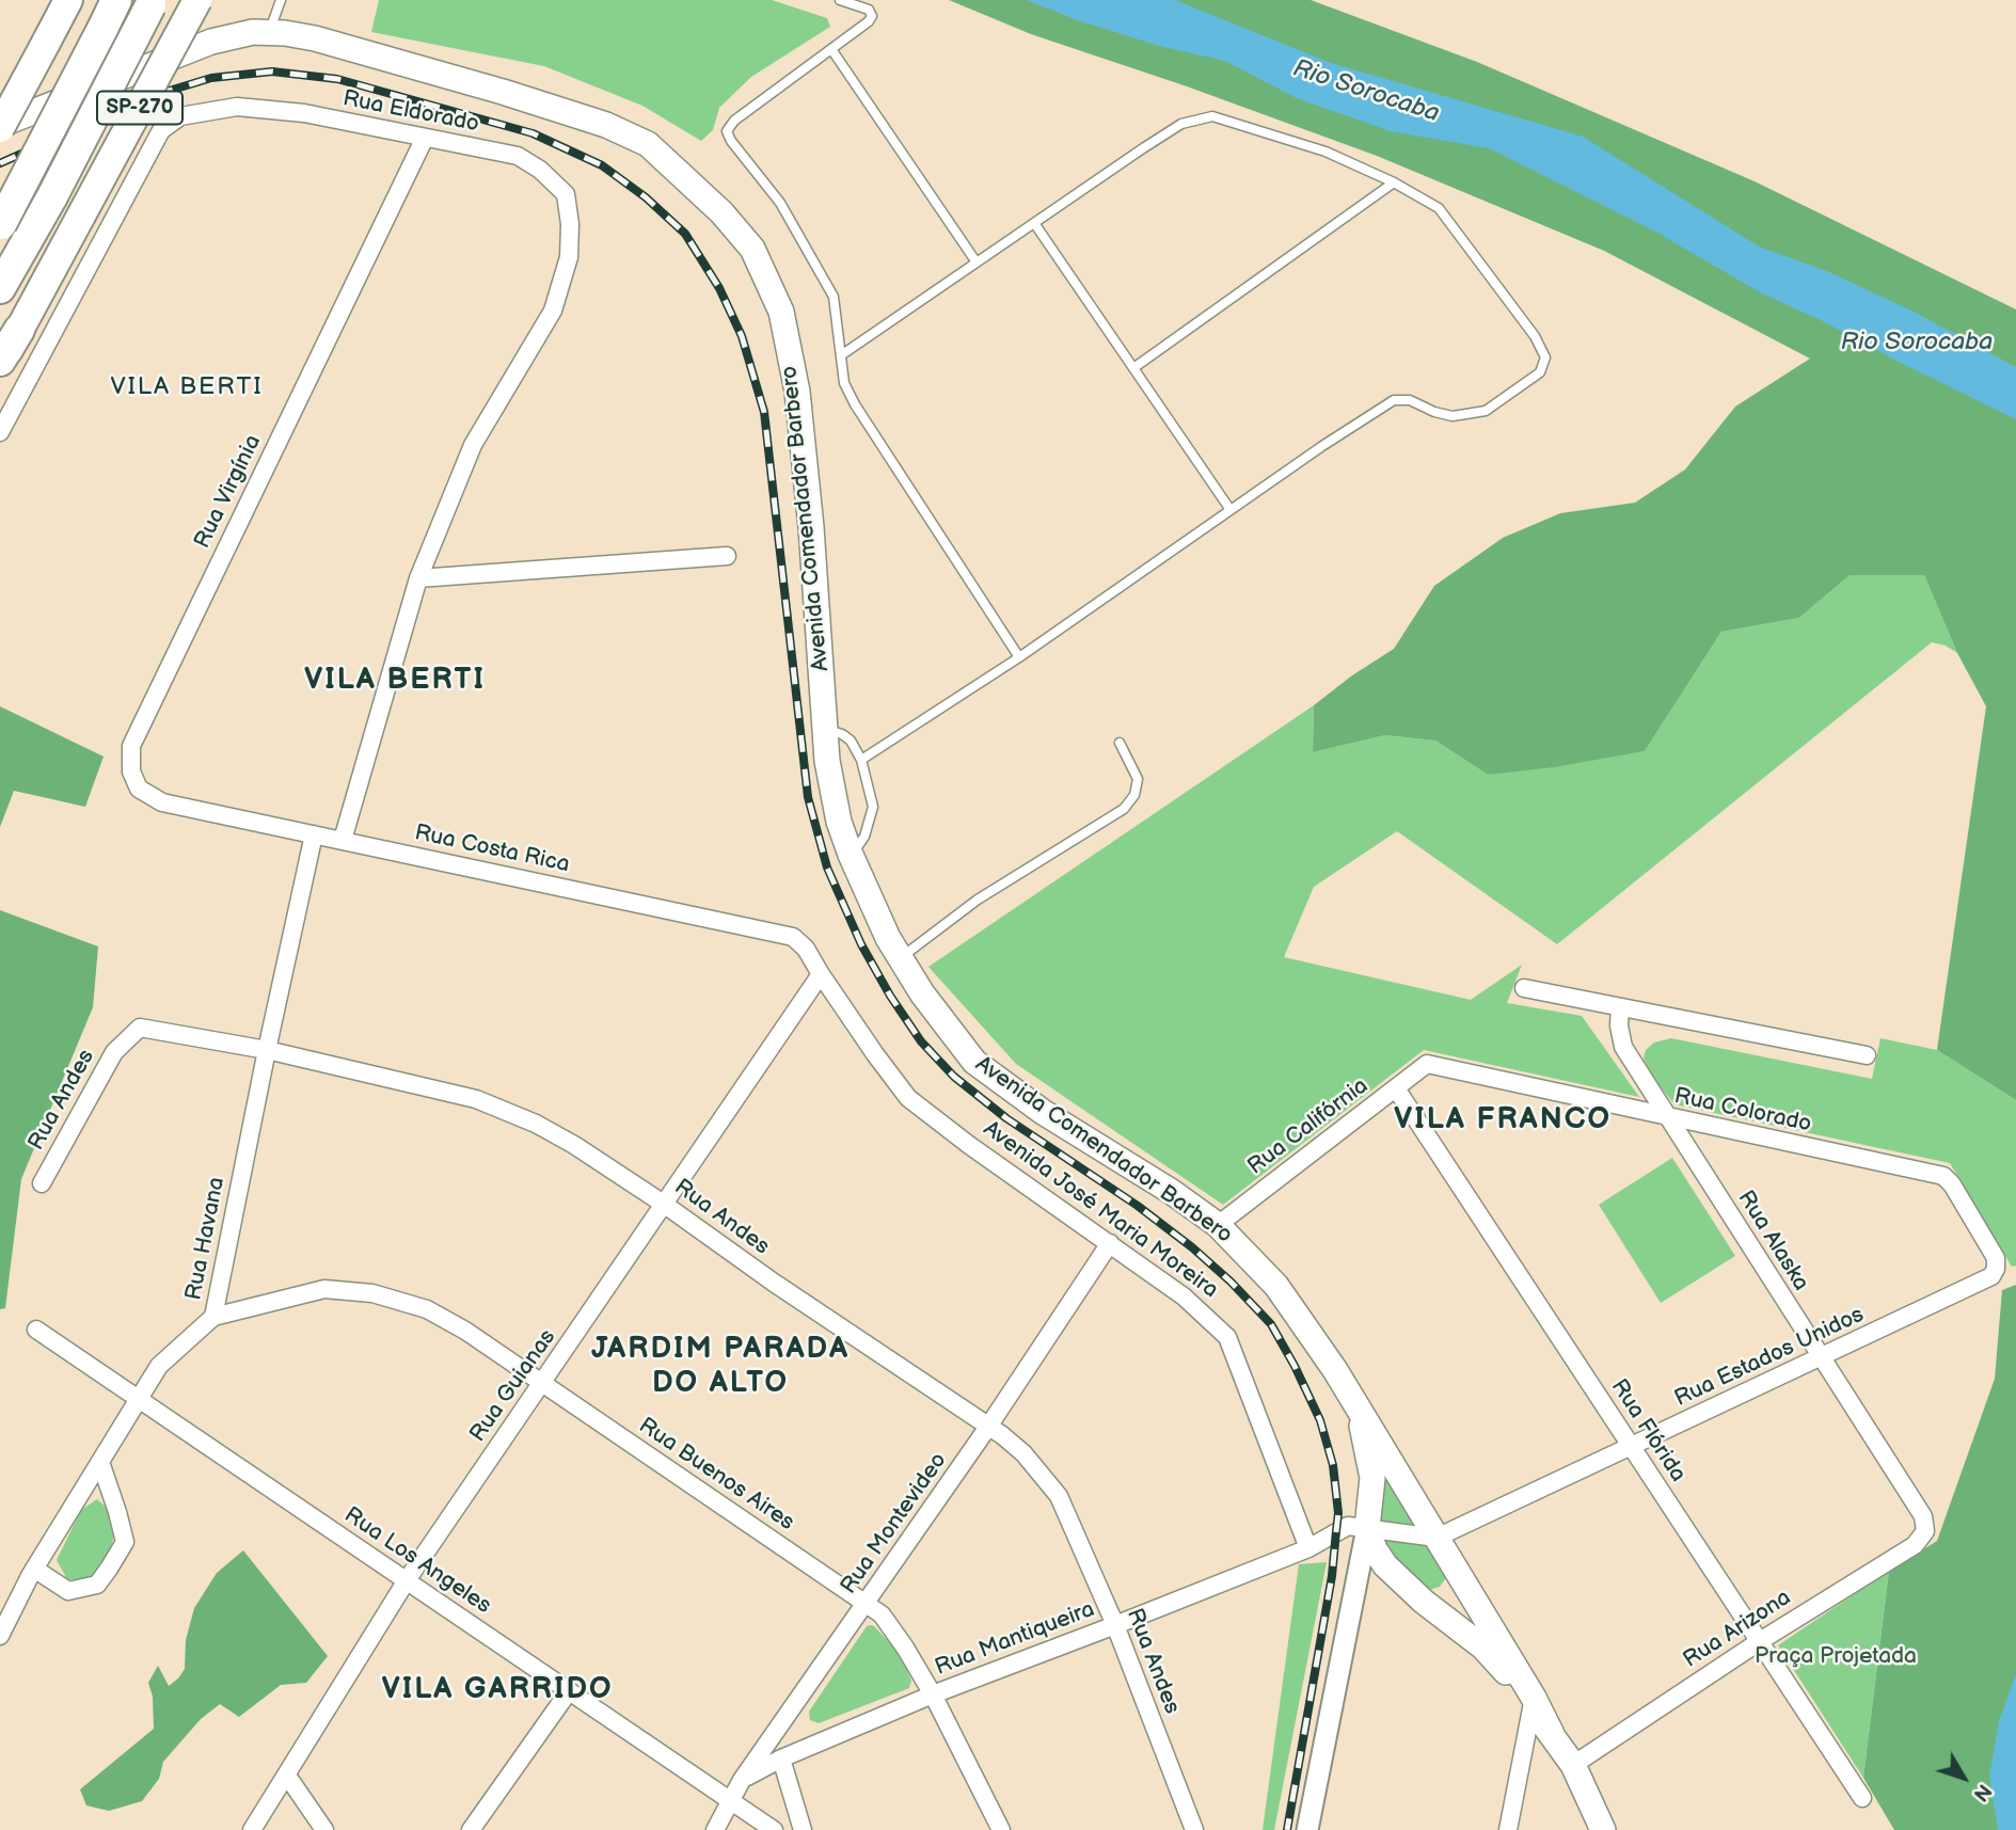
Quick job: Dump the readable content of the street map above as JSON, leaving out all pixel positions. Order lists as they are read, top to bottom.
{
  "streets": {
    "highway": ["SP-270"],
    "main road": ["Avenida Comendador Barbero"],
    "street": [
      "Rua Eldorado",
      "Rua Virgínia",
      "Rua Costa Rica",
      "Rua Andes",
      "Rua Colorado",
      "Rua Califórnia",
      "Avenida José Maria Moreira",
      "Rua Havana",
      "Rua Alaska",
      "Rua Estados Unidos",
      "Rua Guianas",
      "Rua Flórida",
      "Rua Buenos Aires",
      "Rua Montevideo",
      "Rua Los Angeles",
      "Rua Arizona",
      "Rua Mantiqueira"
    ]
  },
  "crossings": [
    ["Rua Eldorado", "Rua Virgínia"],
    ["Rua Eldorado", "Rua Costa Rica"],
    ["Rua Virgínia", "Rua Costa Rica"],
    ["Avenida Comendador Barbero", "Rua Califórnia"],
    ["Avenida Comendador Barbero", "Rua Estados Unidos"],
    ["Avenida Comendador Barbero", "Rua Arizona"],
    ["Rua Costa Rica", "Avenida José Maria Moreira"],
    ["Rua Costa Rica", "Rua Havana"],
    ["Rua Costa Rica", "Rua Guianas"],
    ["Rua Andes", "Rua Havana"],
    ["Rua Andes", "Rua Guianas"],
    ["Rua Andes", "Rua Montevideo"],
    ["Rua Andes", "Rua Mantiqueira"],
    ["Rua Colorado", "Rua Califórnia"],
    ["Rua Colorado", "Rua Alaska"],
    ["Rua Colorado", "Rua Estados Unidos"],
    ["Rua Califórnia", "Rua Flórida"],
    ["Avenida José Maria Moreira", "Rua Guianas"],
    ["Avenida José Maria Moreira", "Rua Montevideo"],
    ["Avenida José Maria Moreira", "Rua Mantiqueira"],
    ["Rua Havana", "Rua Buenos Aires"],
    ["Rua Havana", "Rua Los Angeles"],
    ["Rua Alaska", "Rua Estados Unidos"],
    ["Rua Alaska", "Rua Arizona"],
    ["Rua Estados Unidos", "Rua Flórida"],
    ["Rua Guianas", "Rua Buenos Aires"],
    ["Rua Guianas", "Rua Los Angeles"],
    ["Rua Flórida", "Rua Arizona"],
    ["Rua Buenos Aires", "Rua Montevideo"],
    ["Rua Buenos Aires", "Rua Mantiqueira"],
    ["Rua Montevideo", "Rua Los Angeles"],
    ["Rua Montevideo", "Rua Mantiqueira"]
  ],
  "districts": [
    "VILA BERTI",
    "VILA BERTI",
    "VILA FRANCO",
    "JARDIM PARADA DO ALTO",
    "VILA GARRIDO"
  ],
  "water": ["Rio Sorocaba"],
  "parks": ["Praça Projetada"],
  "north": "bottom right"
}
